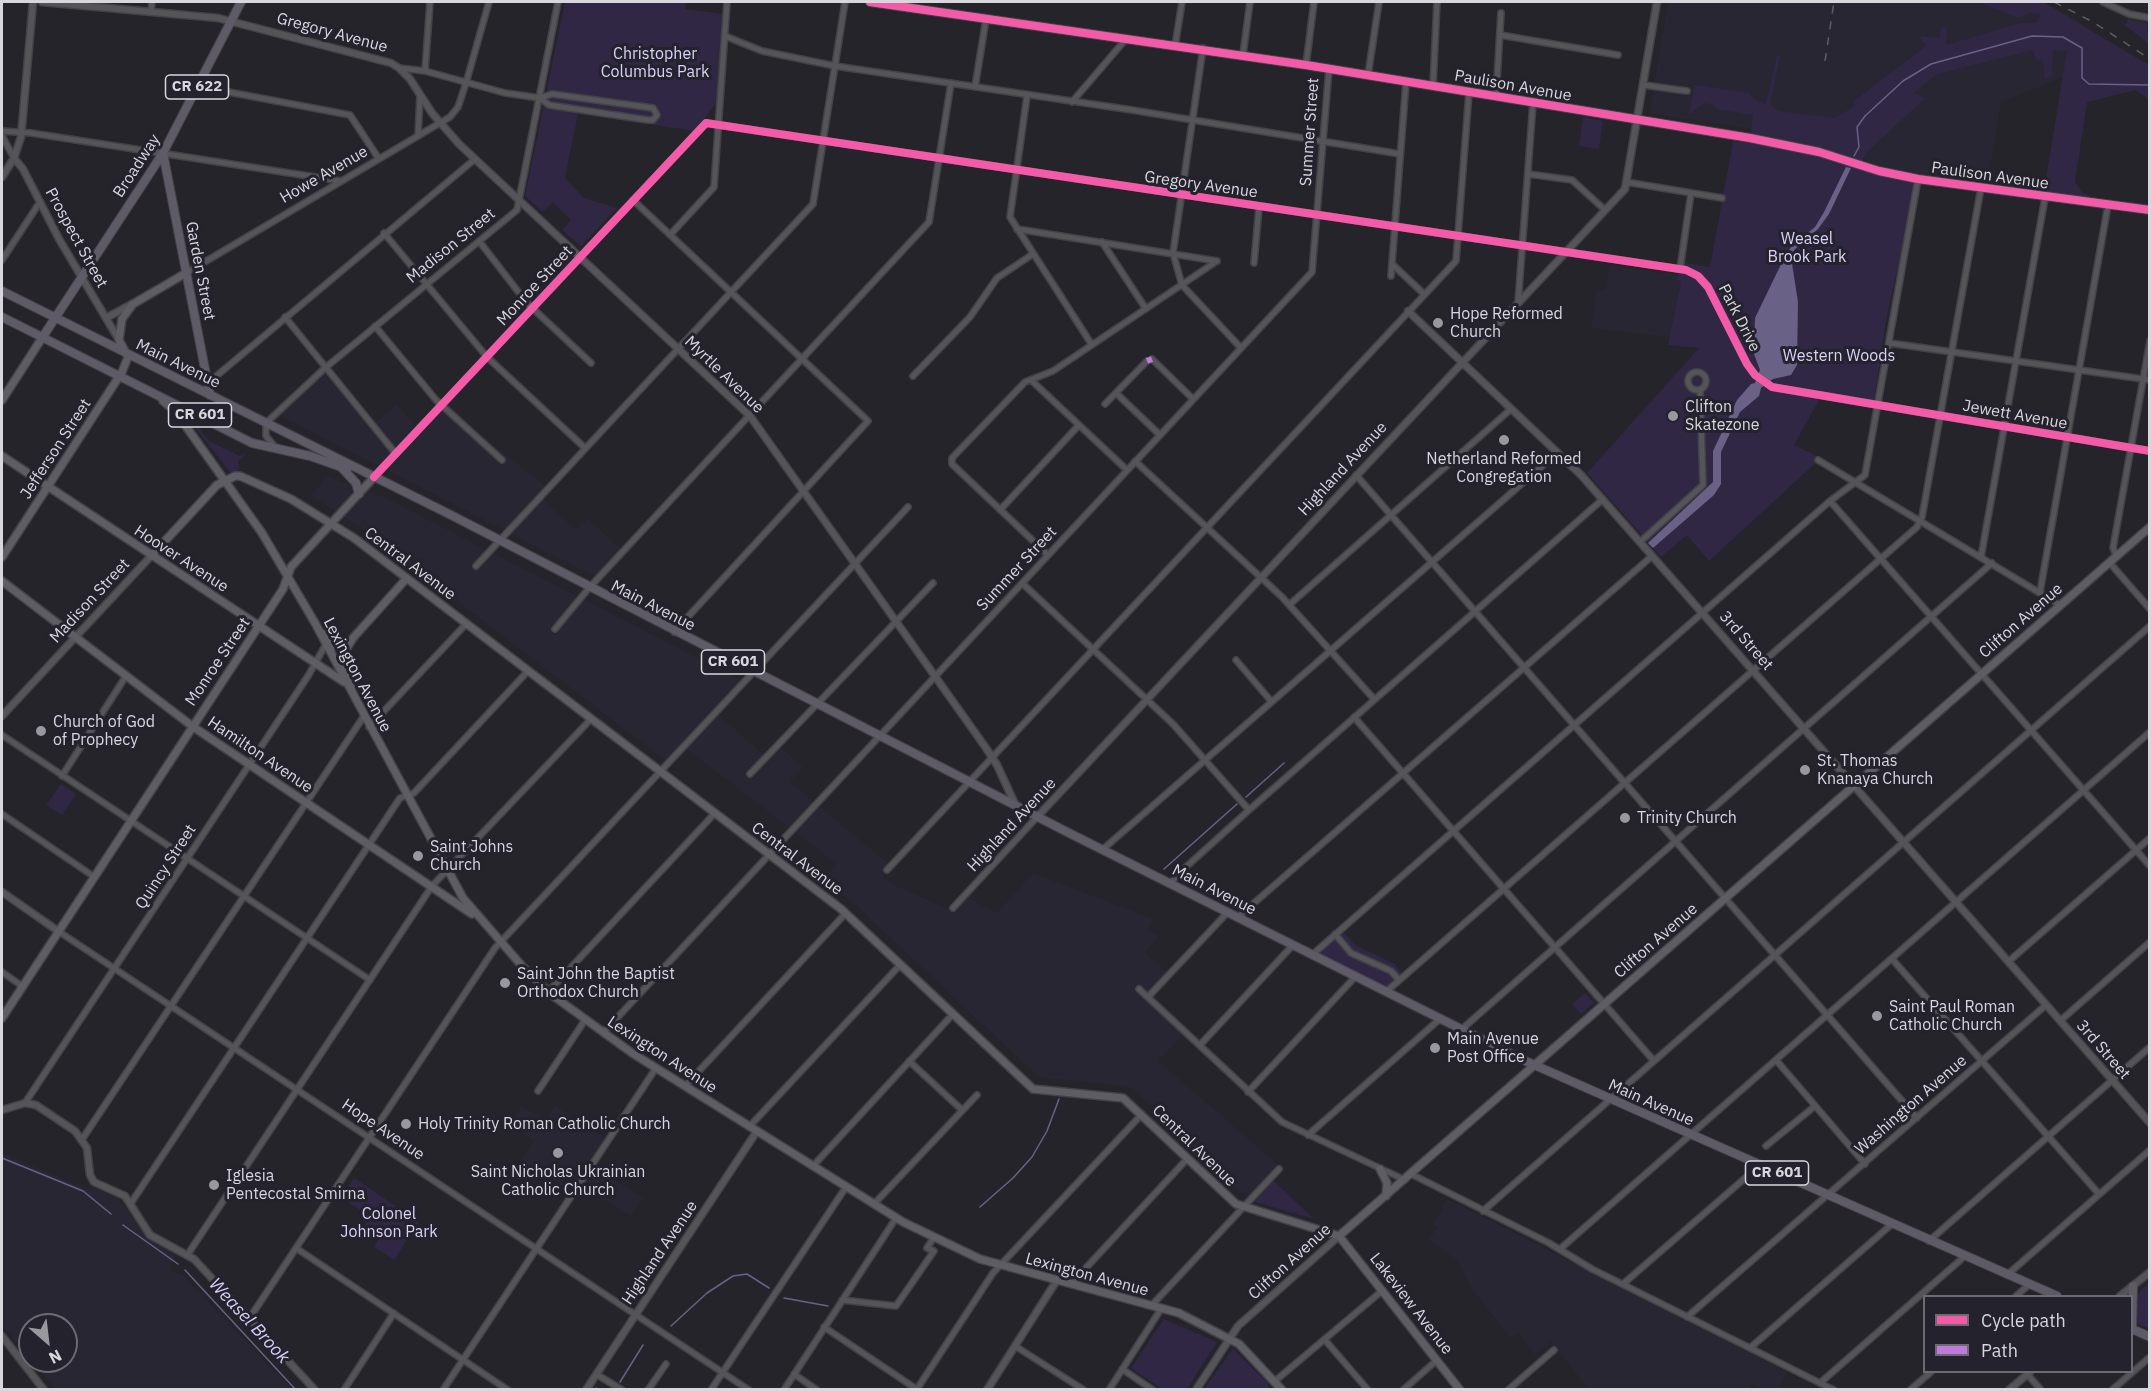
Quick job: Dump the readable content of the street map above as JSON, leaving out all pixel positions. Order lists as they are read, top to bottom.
{
  "streets": {
    "main road": [
      "Paulison Avenue",
      "CR 622",
      "Broadway",
      "Howe Avenue",
      "Prospect Street",
      "Madison Street",
      "Garden Street",
      "Monroe Street",
      "Main Avenue",
      "CR 601",
      "Jefferson Street",
      "Hoover Avenue",
      "Central Avenue",
      "Clifton Avenue",
      "Lexington Avenue",
      "Hamilton Avenue",
      "Lakeview Avenue"
    ],
    "street": [
      "Gregory Avenue",
      "Summer Street",
      "Park Drive",
      "Myrtle Avenue",
      "Jewett Avenue",
      "Highland Avenue",
      "3rd Street",
      "Quincy Street",
      "Washington Avenue",
      "Hope Avenue"
    ]
  },
  "crossings": [
    ["Gregory Avenue", "Summer Street"],
    ["Gregory Avenue", "Broadway"],
    ["Gregory Avenue", "Howe Avenue"],
    ["Gregory Avenue", "Madison Street"],
    ["Gregory Avenue", "Monroe Street"],
    ["Gregory Avenue", "Park Drive"],
    ["Gregory Avenue", "Myrtle Avenue"],
    ["Gregory Avenue", "Highland Avenue"],
    ["Paulison Avenue", "Summer Street"],
    ["Paulison Avenue", "Highland Avenue"],
    ["Summer Street", "Main Avenue"],
    ["Summer Street", "Myrtle Avenue"],
    ["Summer Street", "Central Avenue"],
    ["Summer Street", "Lexington Avenue"],
    ["Broadway", "Prospect Street"],
    ["Broadway", "Garden Street"],
    ["Broadway", "Main Avenue"],
    ["Howe Avenue", "Prospect Street"],
    ["Howe Avenue", "Garden Street"],
    ["Howe Avenue", "Myrtle Avenue"],
    ["Prospect Street", "Main Avenue"],
    ["Prospect Street", "Jefferson Street"],
    ["Madison Street", "Main Avenue"],
    ["Madison Street", "Myrtle Avenue"],
    ["Madison Street", "Hoover Avenue"],
    ["Madison Street", "Central Avenue"],
    ["Madison Street", "Lexington Avenue"],
    ["Madison Street", "Hamilton Avenue"],
    ["Garden Street", "Main Avenue"],
    ["Monroe Street", "Main Avenue"],
    ["Monroe Street", "Myrtle Avenue"],
    ["Monroe Street", "Hoover Avenue"],
    ["Monroe Street", "Central Avenue"],
    ["Monroe Street", "Lexington Avenue"],
    ["Monroe Street", "Hamilton Avenue"],
    ["Monroe Street", "Hope Avenue"],
    ["Park Drive", "Jewett Avenue"],
    ["Main Avenue", "Myrtle Avenue"],
    ["Main Avenue", "Jefferson Street"],
    ["Main Avenue", "Highland Avenue"],
    ["Main Avenue", "Clifton Avenue"],
    ["Main Avenue", "Lexington Avenue"],
    ["Main Avenue", "Washington Avenue"],
    ["Jefferson Street", "Hoover Avenue"],
    ["Highland Avenue", "3rd Street"],
    ["Highland Avenue", "Lexington Avenue"],
    ["Highland Avenue", "Hope Avenue"],
    ["Hoover Avenue", "Lexington Avenue"],
    ["Hoover Avenue", "Quincy Street"],
    ["Central Avenue", "Clifton Avenue"],
    ["Central Avenue", "Lakeview Avenue"],
    ["Clifton Avenue", "3rd Street"],
    ["Clifton Avenue", "Lexington Avenue"],
    ["Clifton Avenue", "Lakeview Avenue"],
    ["3rd Street", "Washington Avenue"],
    ["Lexington Avenue", "Hamilton Avenue"],
    ["Lexington Avenue", "Quincy Street"],
    ["Hamilton Avenue", "Quincy Street"],
    ["Quincy Street", "Hope Avenue"]
  ],
  "water": ["Weasel Brook"],
  "parks": [
    "Christopher Columbus Park",
    "Weasel Brook Park",
    "Western Woods",
    "Colonel Johnson Park"
  ],
  "places": [
    "Hope Reformed Church",
    "Clifton Skatezone",
    "Netherland Reformed Congregation",
    "Church of God of Prophecy",
    "St. Thomas Knanaya Church",
    "Trinity Church",
    "Saint Johns Church",
    "Saint John the Baptist Orthodox Church",
    "Saint Paul Roman Catholic Church",
    "Main Avenue Post Office",
    "Holy Trinity Roman Catholic Church",
    "Saint Nicholas Ukrainian Catholic Church",
    "Iglesia Pentecostal Smirna"
  ],
  "legend": ["Cycle path", "Path"],
  "north": "bottom right"
}
